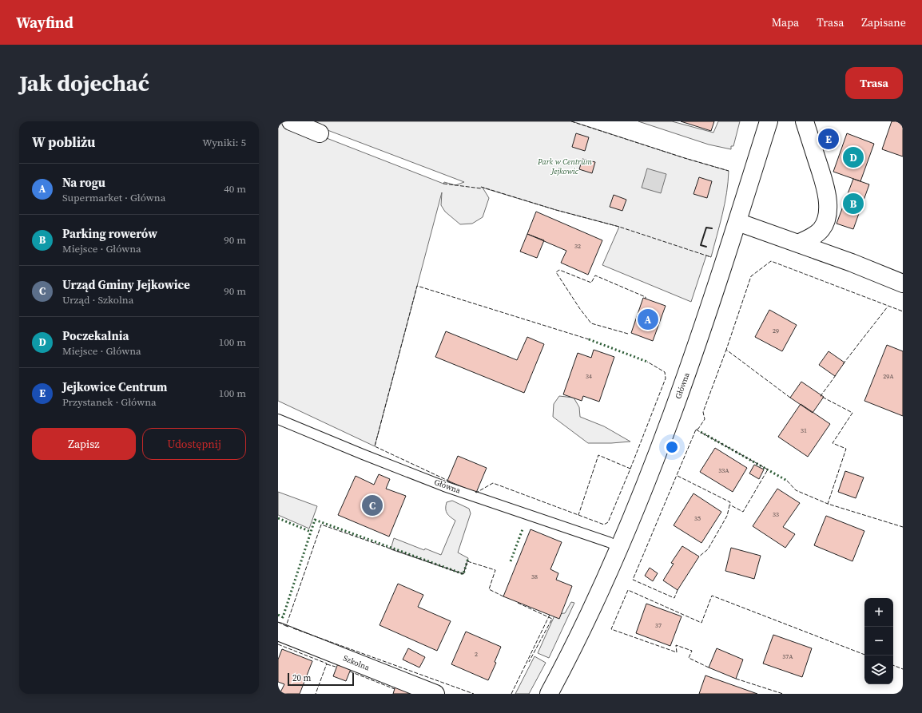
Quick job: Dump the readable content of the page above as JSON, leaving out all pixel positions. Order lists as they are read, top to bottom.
{
  "streets": {
    "street": ["Główna", "Szkolna"]
  },
  "parks": ["Park w Centrum Jejkowic"],
  "house_numbers": [
    "32",
    "29",
    "34",
    "29A",
    "31",
    "33A",
    "33",
    "35",
    "38",
    "37",
    "2",
    "37A"
  ],
  "scale_bar": "20 m",
  "page": {
    "header": "Wayfind",
    "nav": ["Mapa", "Trasa", "Zapisane"],
    "buttons": [
      "Trasa",
      ["Zapisz", "Udostępnij"]
    ],
    "title": "Jak dojechać",
    "heading": ["W pobliżu", "Wyniki: 5"],
    "pins": [
      "E",
      "D",
      "B",
      "A",
      "C"
    ],
    "list": [
      {
        "mark": "A",
        "name": "Na rogu",
        "note": "Supermarket · Główna",
        "value": "40 m"
      },
      {
        "mark": "B",
        "name": "Parking rowerów",
        "note": "Miejsce · Główna",
        "value": "90 m"
      },
      {
        "mark": "C",
        "name": "Urząd Gminy Jejkowice",
        "note": "Urząd · Szkolna",
        "value": "90 m"
      },
      {
        "mark": "D",
        "name": "Poczekalnia",
        "note": "Miejsce · Główna",
        "value": "100 m"
      },
      {
        "mark": "E",
        "name": "Jejkowice Centrum",
        "note": "Przystanek · Główna",
        "value": "100 m"
      }
    ],
    "map_buttons": ["+", "−"],
    "scale": "20 m"
  }
}
